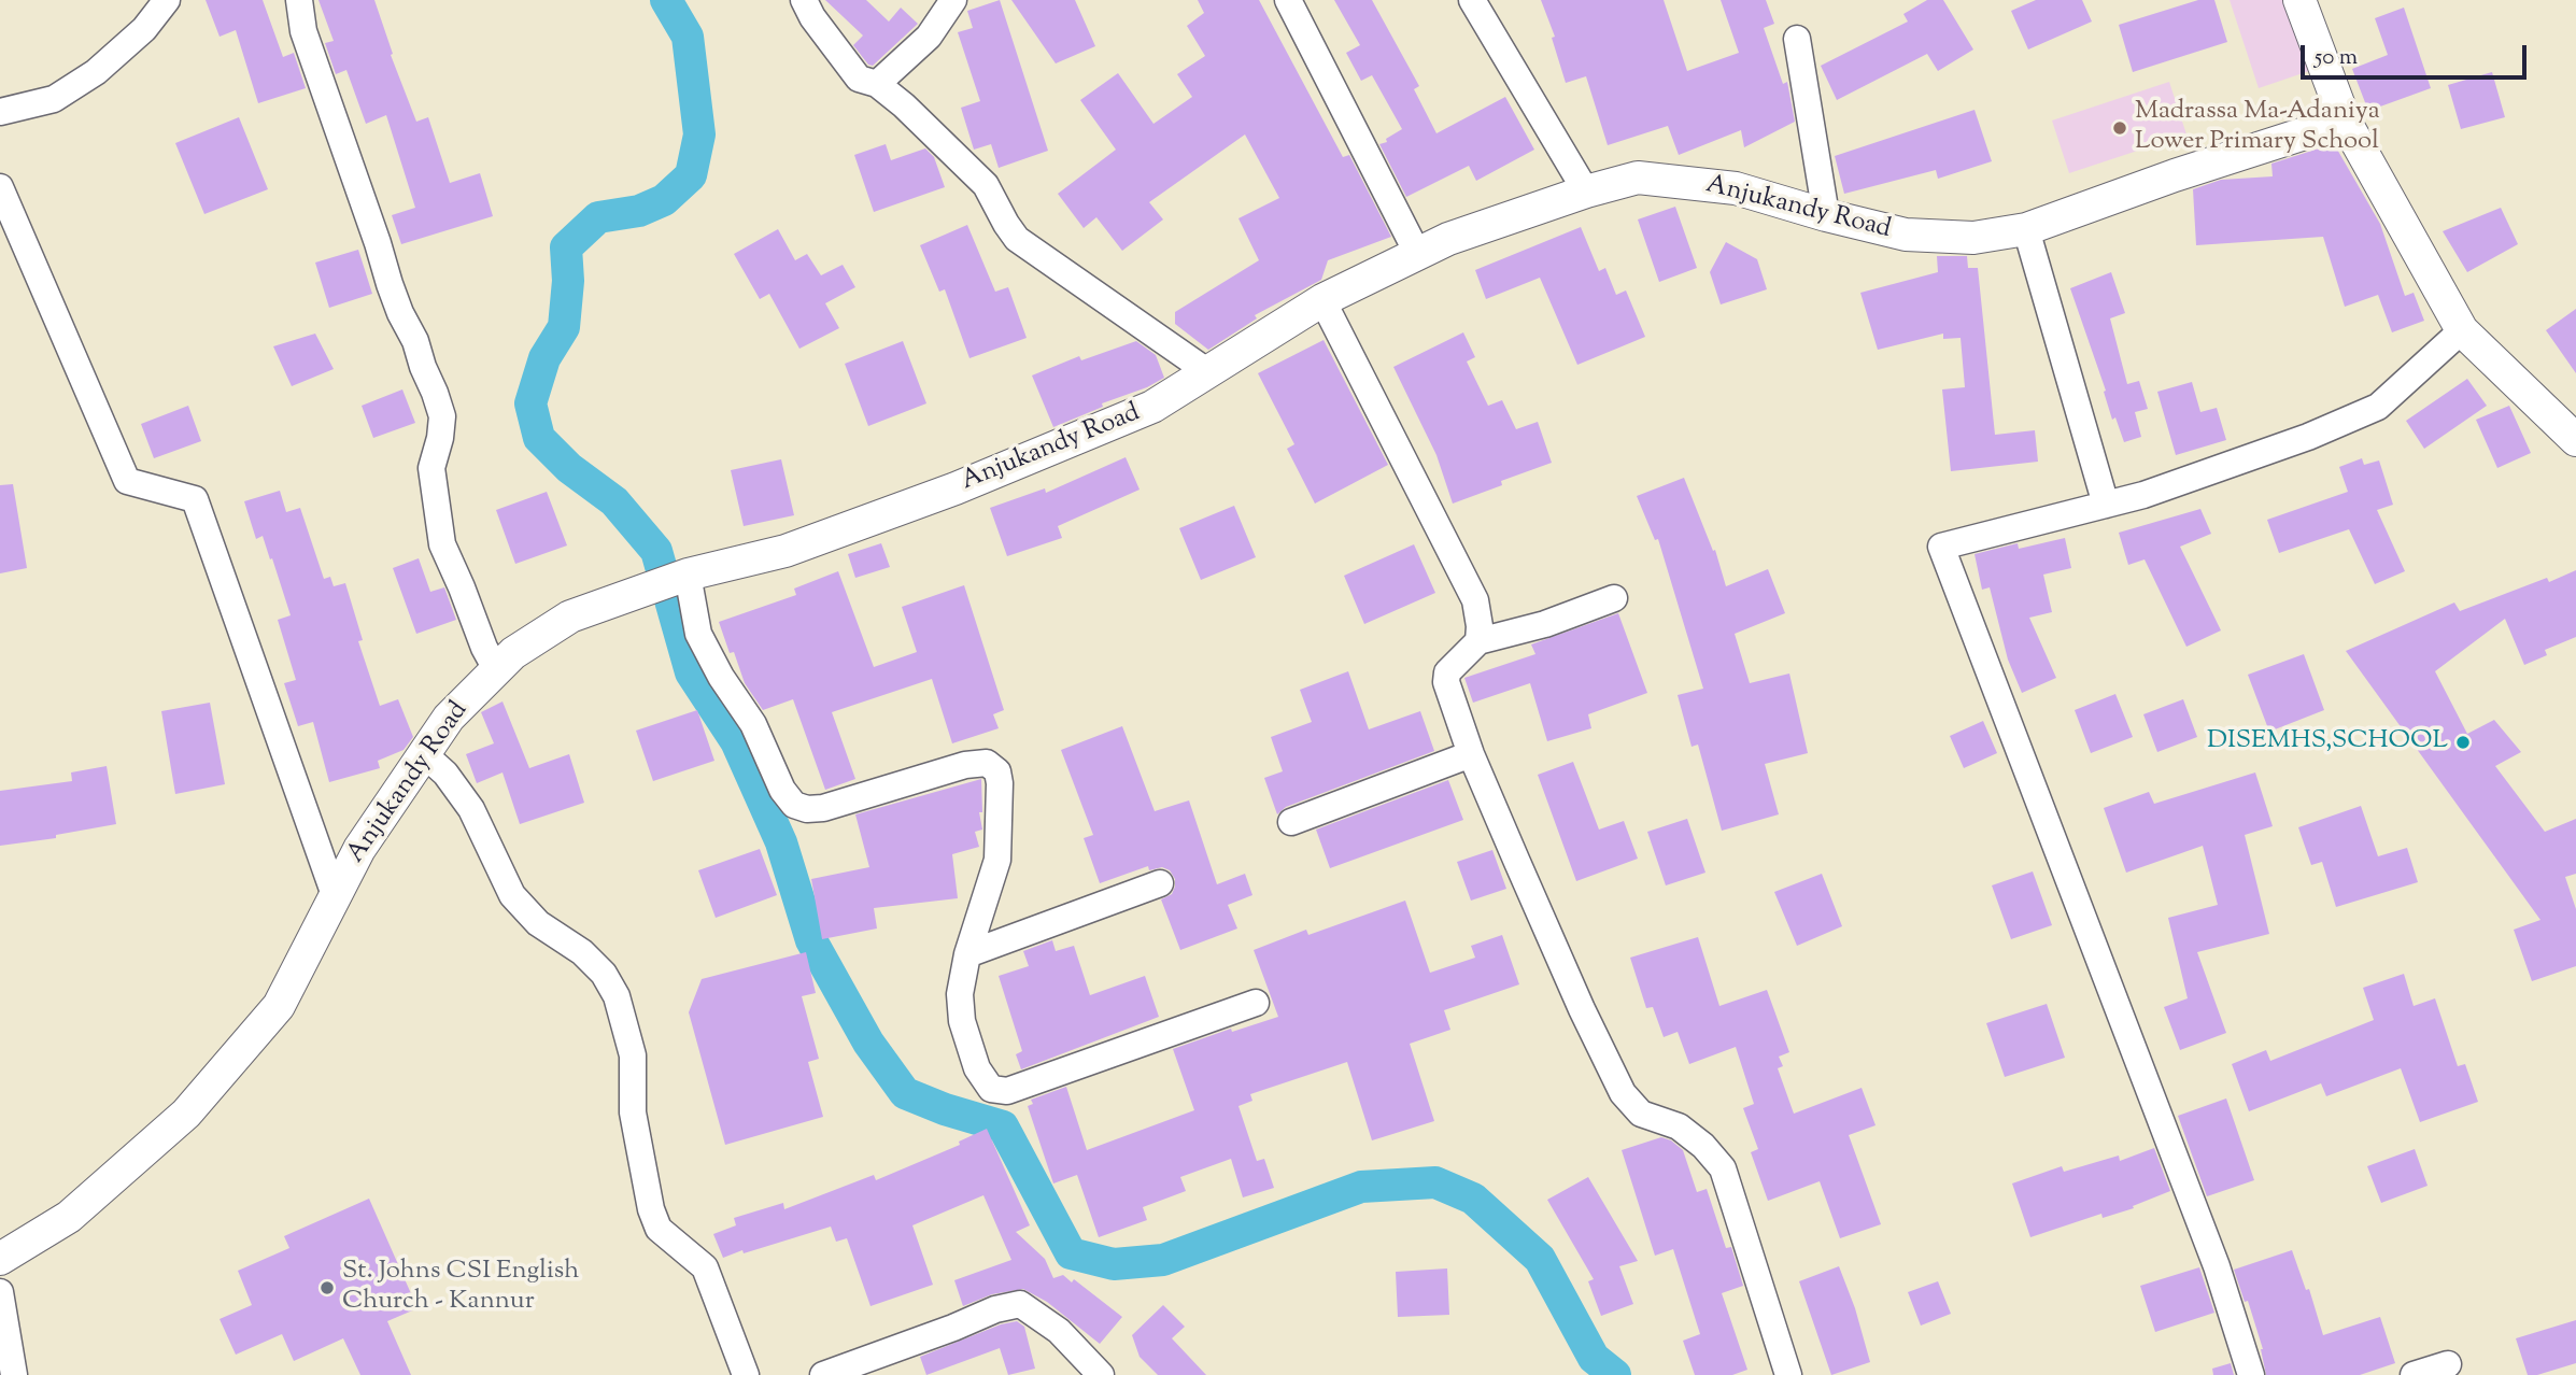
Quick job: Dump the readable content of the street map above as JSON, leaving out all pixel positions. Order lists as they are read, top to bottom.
{
  "streets": {
    "street": ["Anjukandy Road"]
  },
  "places": ["Madrassa Ma-Adaniya Lower Primary School", "DISEMHS,SCHOOL", "St. Johns CSI English Church - Kannur"],
  "scale_bar": "50 m"
}
